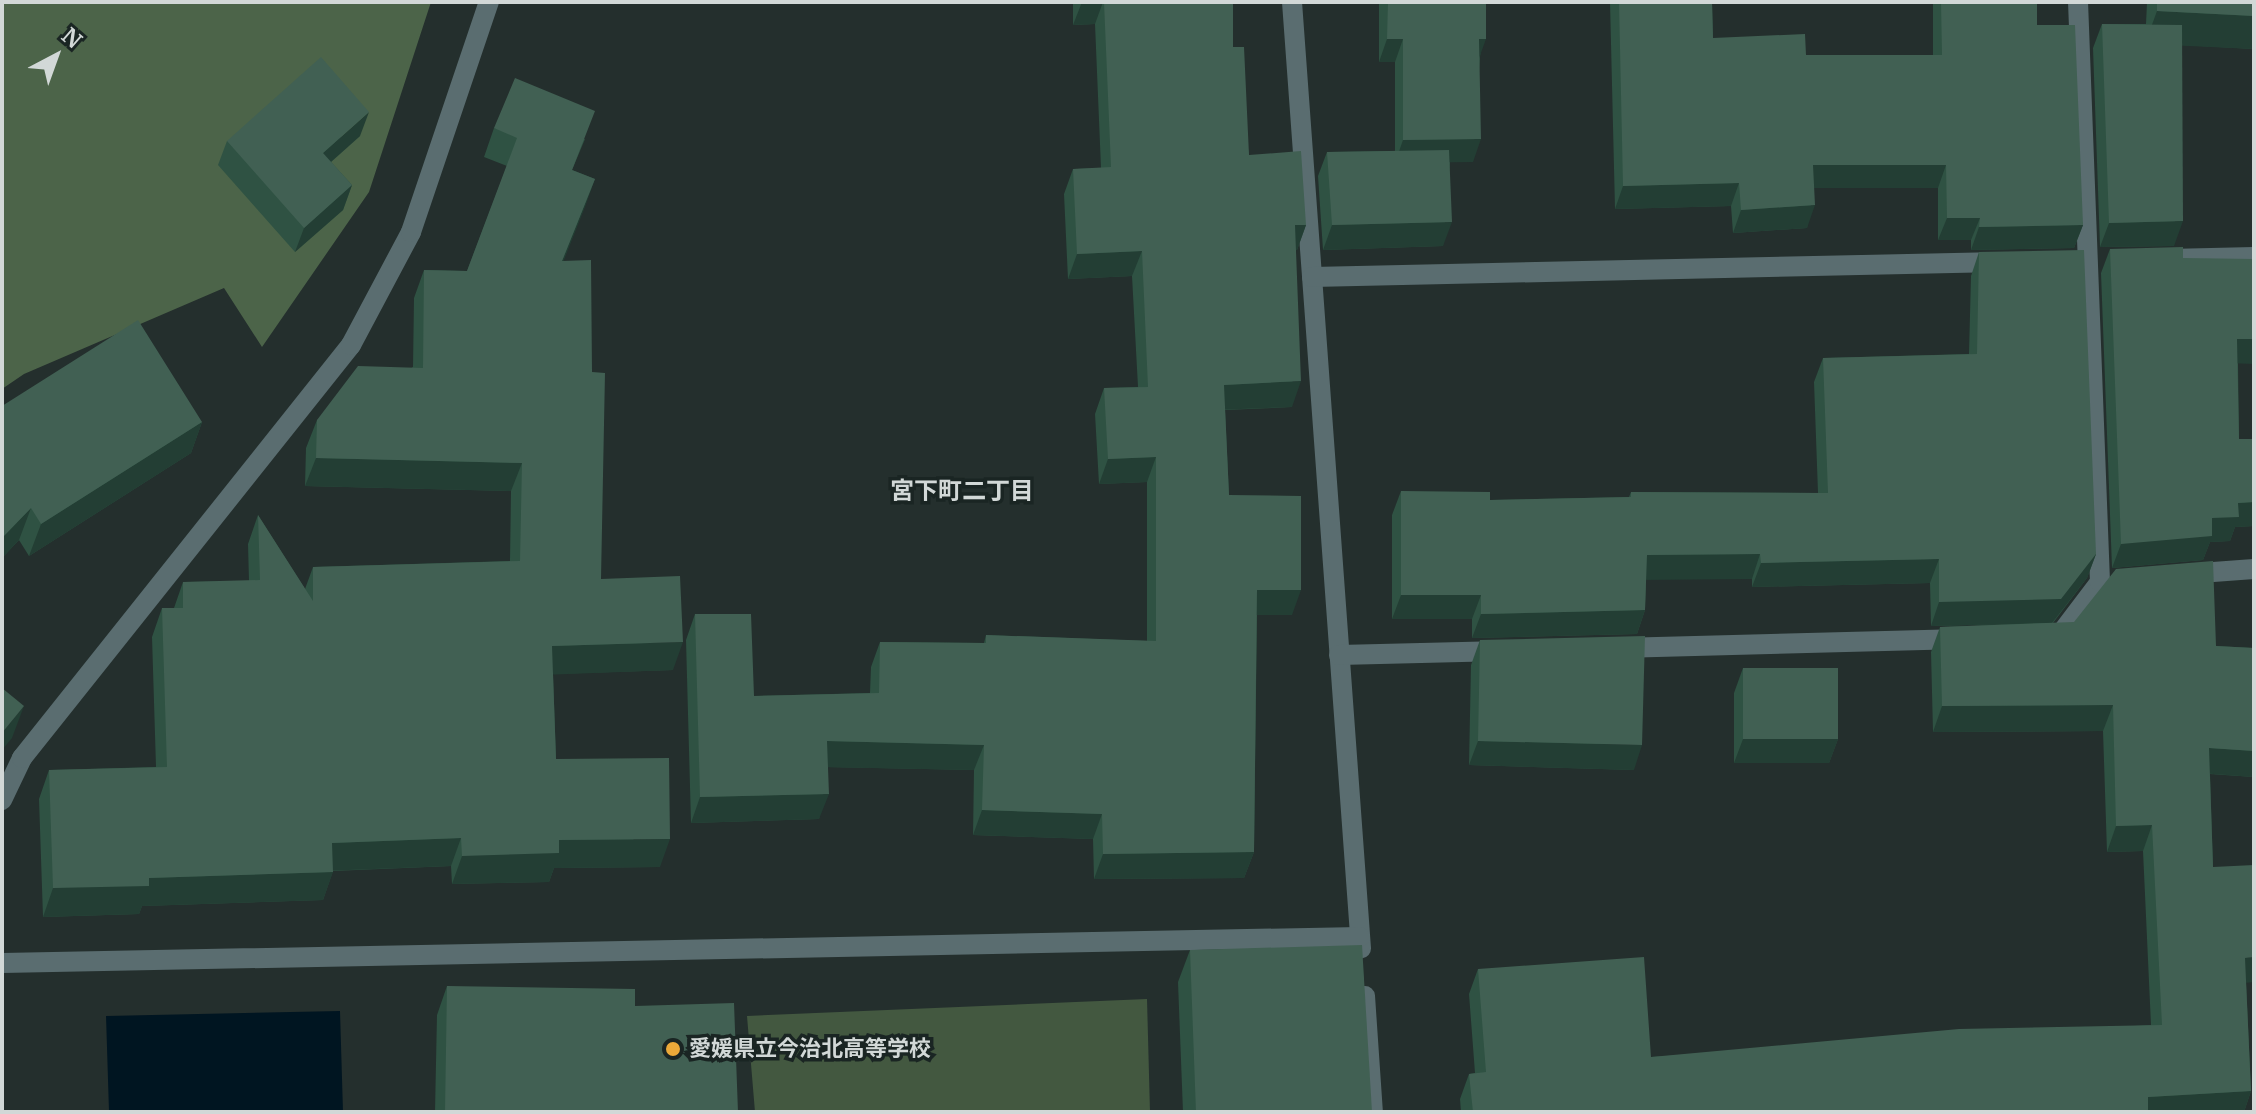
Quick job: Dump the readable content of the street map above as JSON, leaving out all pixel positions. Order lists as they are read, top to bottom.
{
  "districts": ["宮下町二丁目"],
  "places": ["愛媛県立今治北高等学校"],
  "north": "top right"
}
